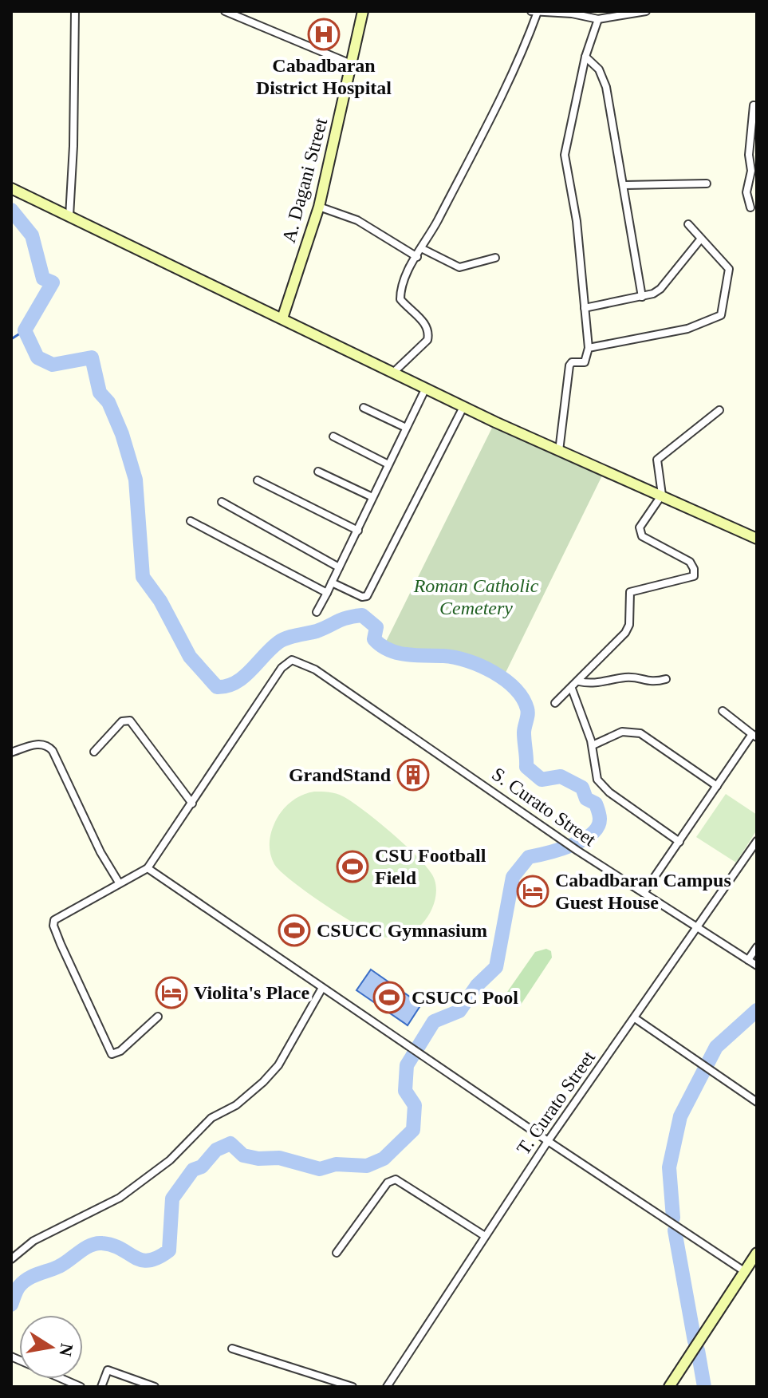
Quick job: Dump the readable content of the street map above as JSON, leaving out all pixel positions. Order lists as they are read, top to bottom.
{
  "streets": {
    "main road": ["A. Dagani Street"],
    "street": ["S. Curato Street", "T. Curato Street"]
  },
  "crossings": [
    ["S. Curato Street", "T. Curato Street"]
  ],
  "parks": ["Roman Catholic Cemetery"],
  "places": {
    "hospital": ["Cabadbaran District Hospital"],
    "building": ["GrandStand"],
    "sports": ["CSU Football Field", "CSUCC Gymnasium", "CSUCC Pool"],
    "hotel": ["Cabadbaran Campus Guest House", "Violita's Place"]
  },
  "north": "right"
}
